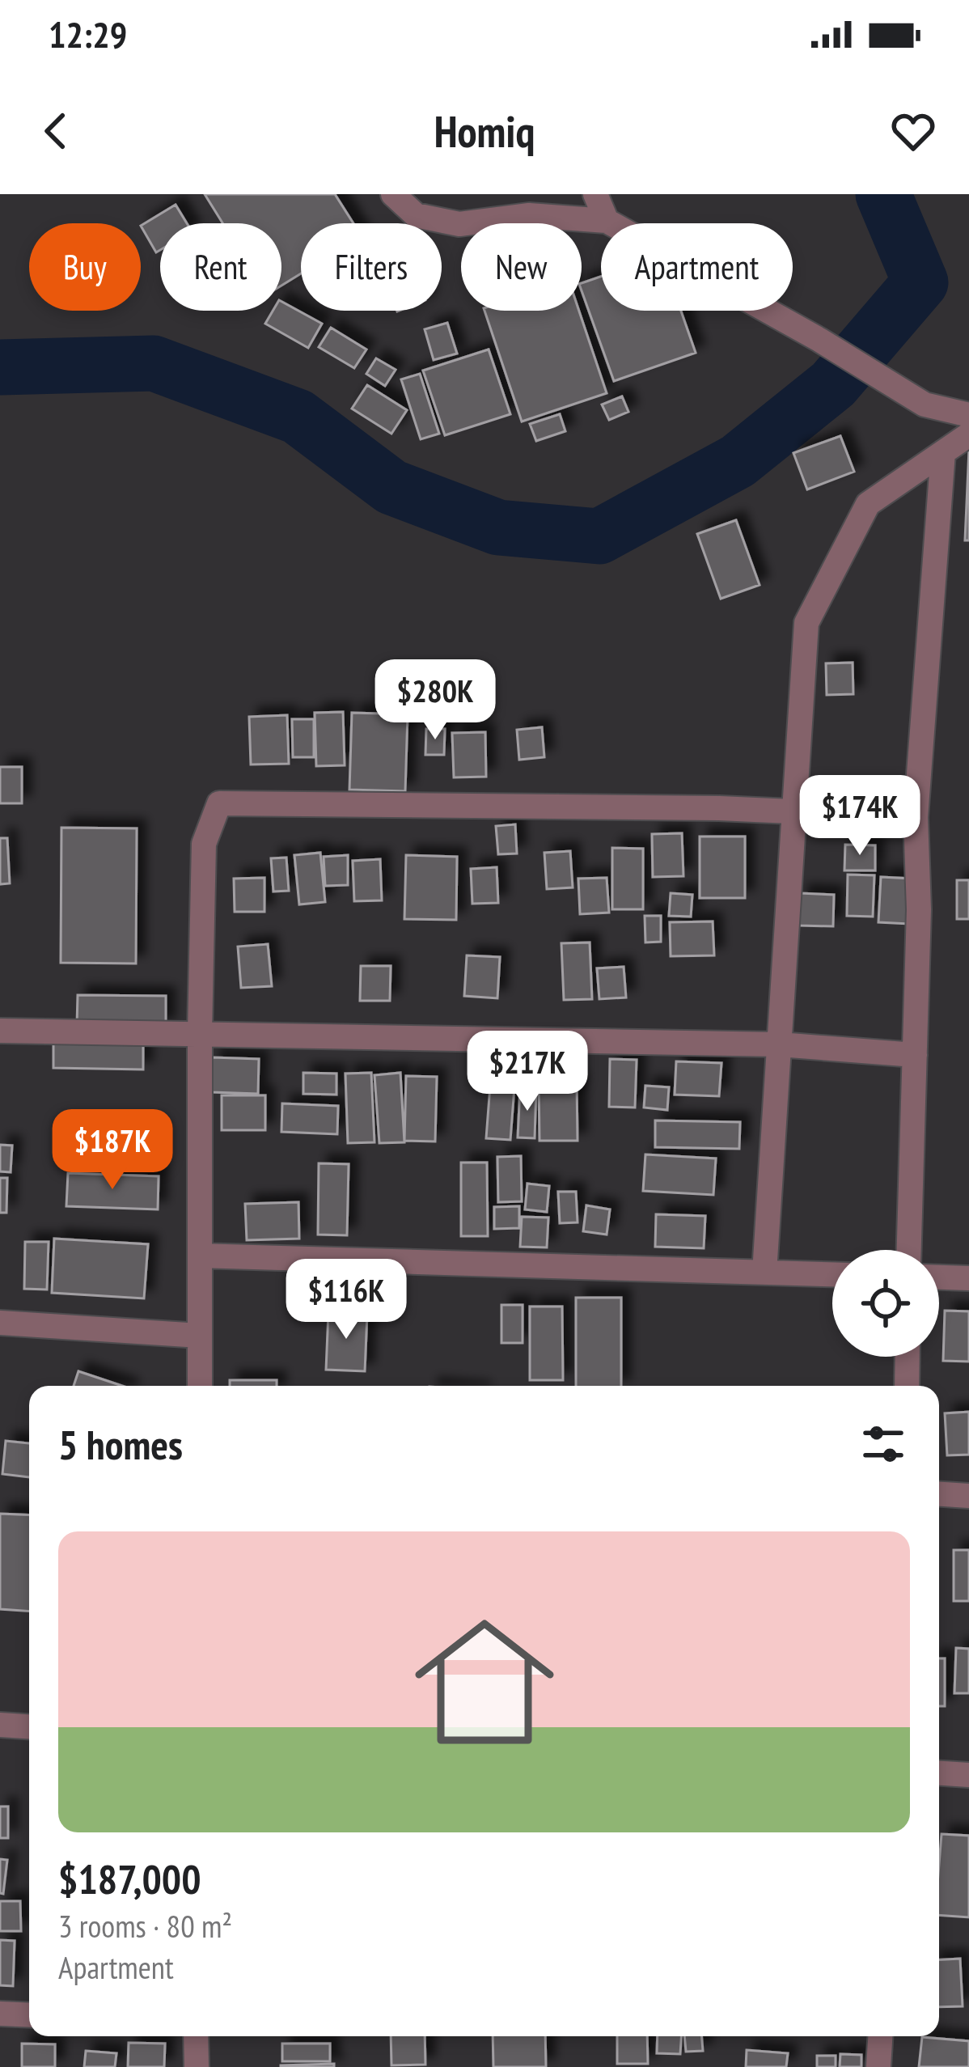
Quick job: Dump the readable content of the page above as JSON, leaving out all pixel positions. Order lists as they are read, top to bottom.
{
  "page": {
    "status": "12:29",
    "header": "Homiq",
    "chip": [
      "Buy",
      "Rent",
      "Filters",
      "New",
      "Apartment"
    ],
    "price": [
      "$280K",
      "$174K",
      "$217K",
      "$187K",
      "$116K"
    ],
    "heading": "5 homes",
    "list": [
      {
        "name": "$187,000",
        "note": "3 rooms · 80 m² · Apartment"
      }
    ]
  }
}
